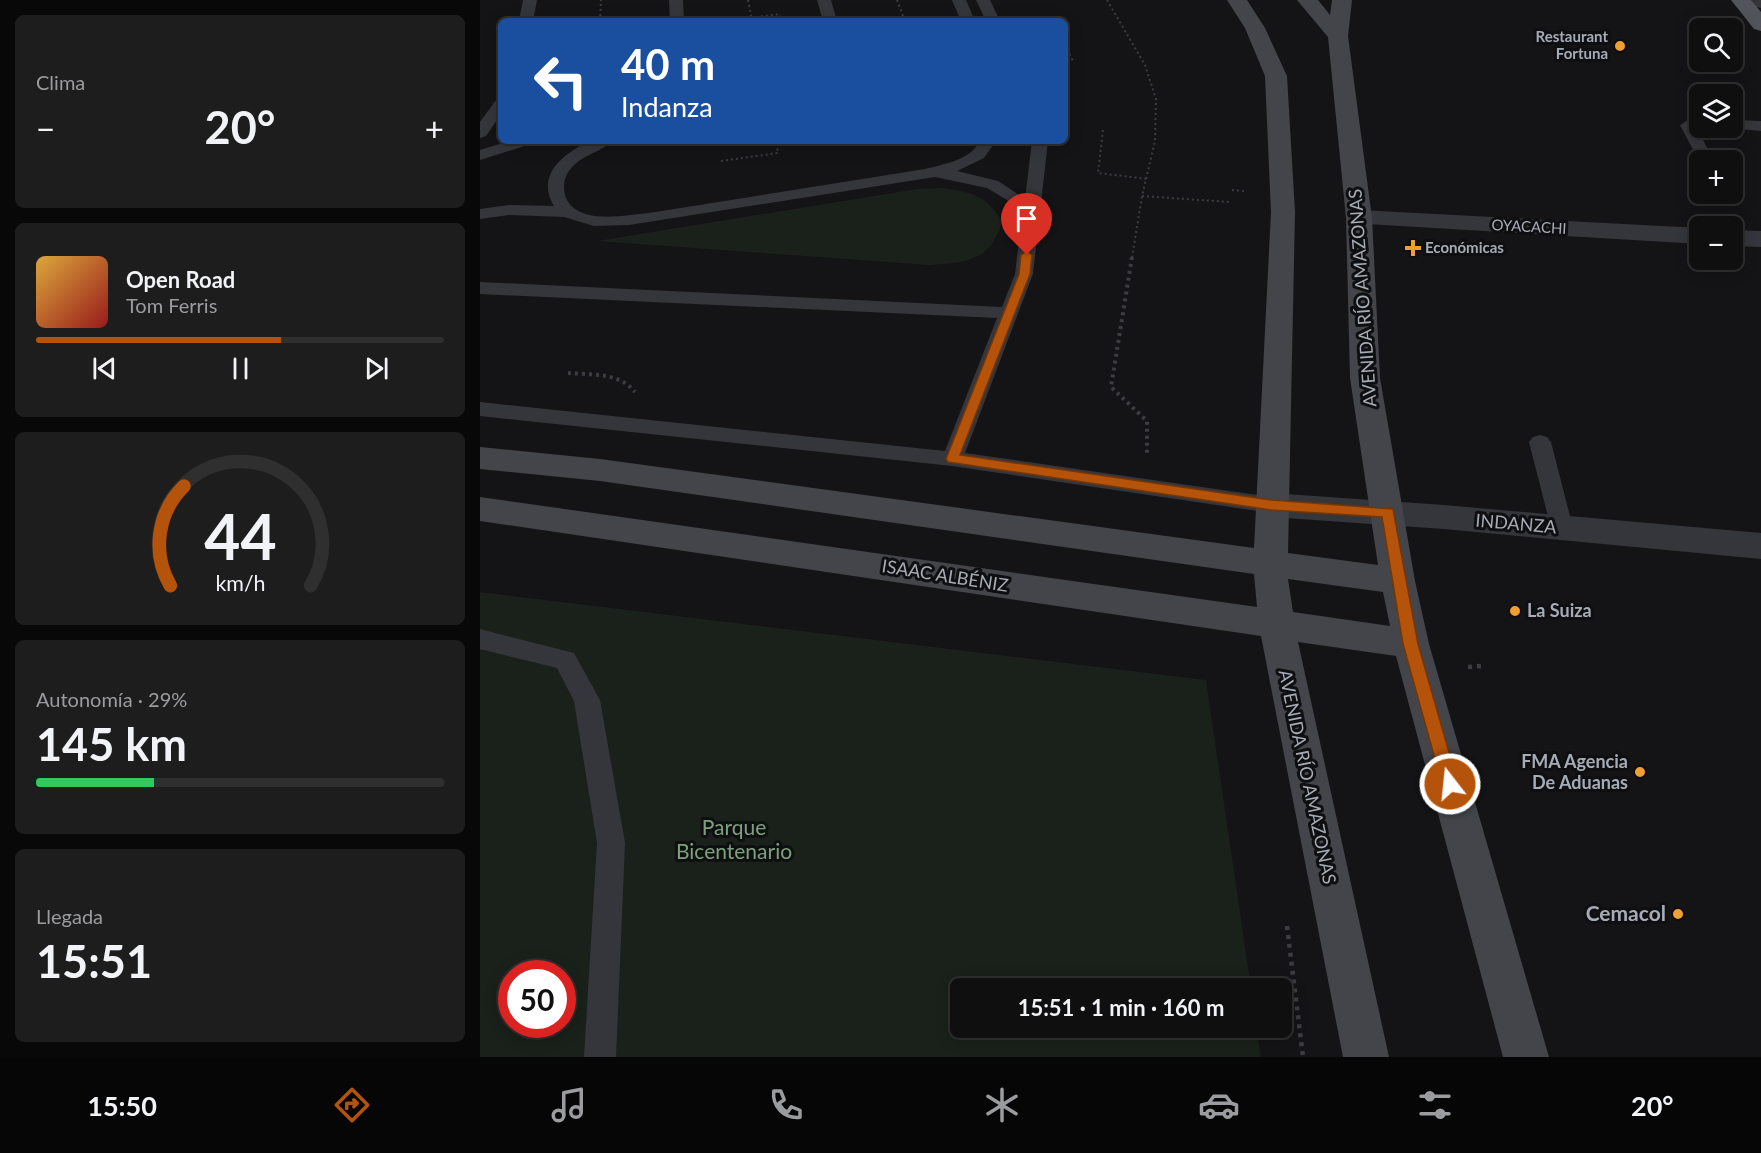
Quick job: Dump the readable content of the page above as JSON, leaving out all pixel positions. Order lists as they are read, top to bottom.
{
  "streets": {
    "main road": ["AVENIDA RÍO AMAZONAS", "ISAAC ALBÉNIZ"],
    "street": ["OYACACHI", "INDANZA"]
  },
  "crossings": [
    ["OYACACHI", "AVENIDA RÍO AMAZONAS"],
    ["AVENIDA RÍO AMAZONAS", "INDANZA"],
    ["AVENIDA RÍO AMAZONAS", "ISAAC ALBÉNIZ"]
  ],
  "parks": ["Parque Bicentenario"],
  "places": {
    "other": [
      "Restaurant Fortuna",
      "La Suiza",
      "FMA Agencia De Aduanas",
      "Cemacol"
    ],
    "health": ["Económicas"]
  },
  "page": {
    "tile": [
      "Clima",
      ["Autonomía · 29%", "145 km"],
      ["Llegada", "15:51"]
    ],
    "map_buttons": ["+", "−"],
    "turn": ["40 m", "Indanza"],
    "heat": ["−", "20°", "+"],
    "song": ["Open Road", "Tom Ferris"],
    "limit": "50",
    "trip": "15:51 · 1 min · 160 m",
    "tabs": ["15:50", "20°"],
    "gauge": ["44", "km/h"]
  }
}
